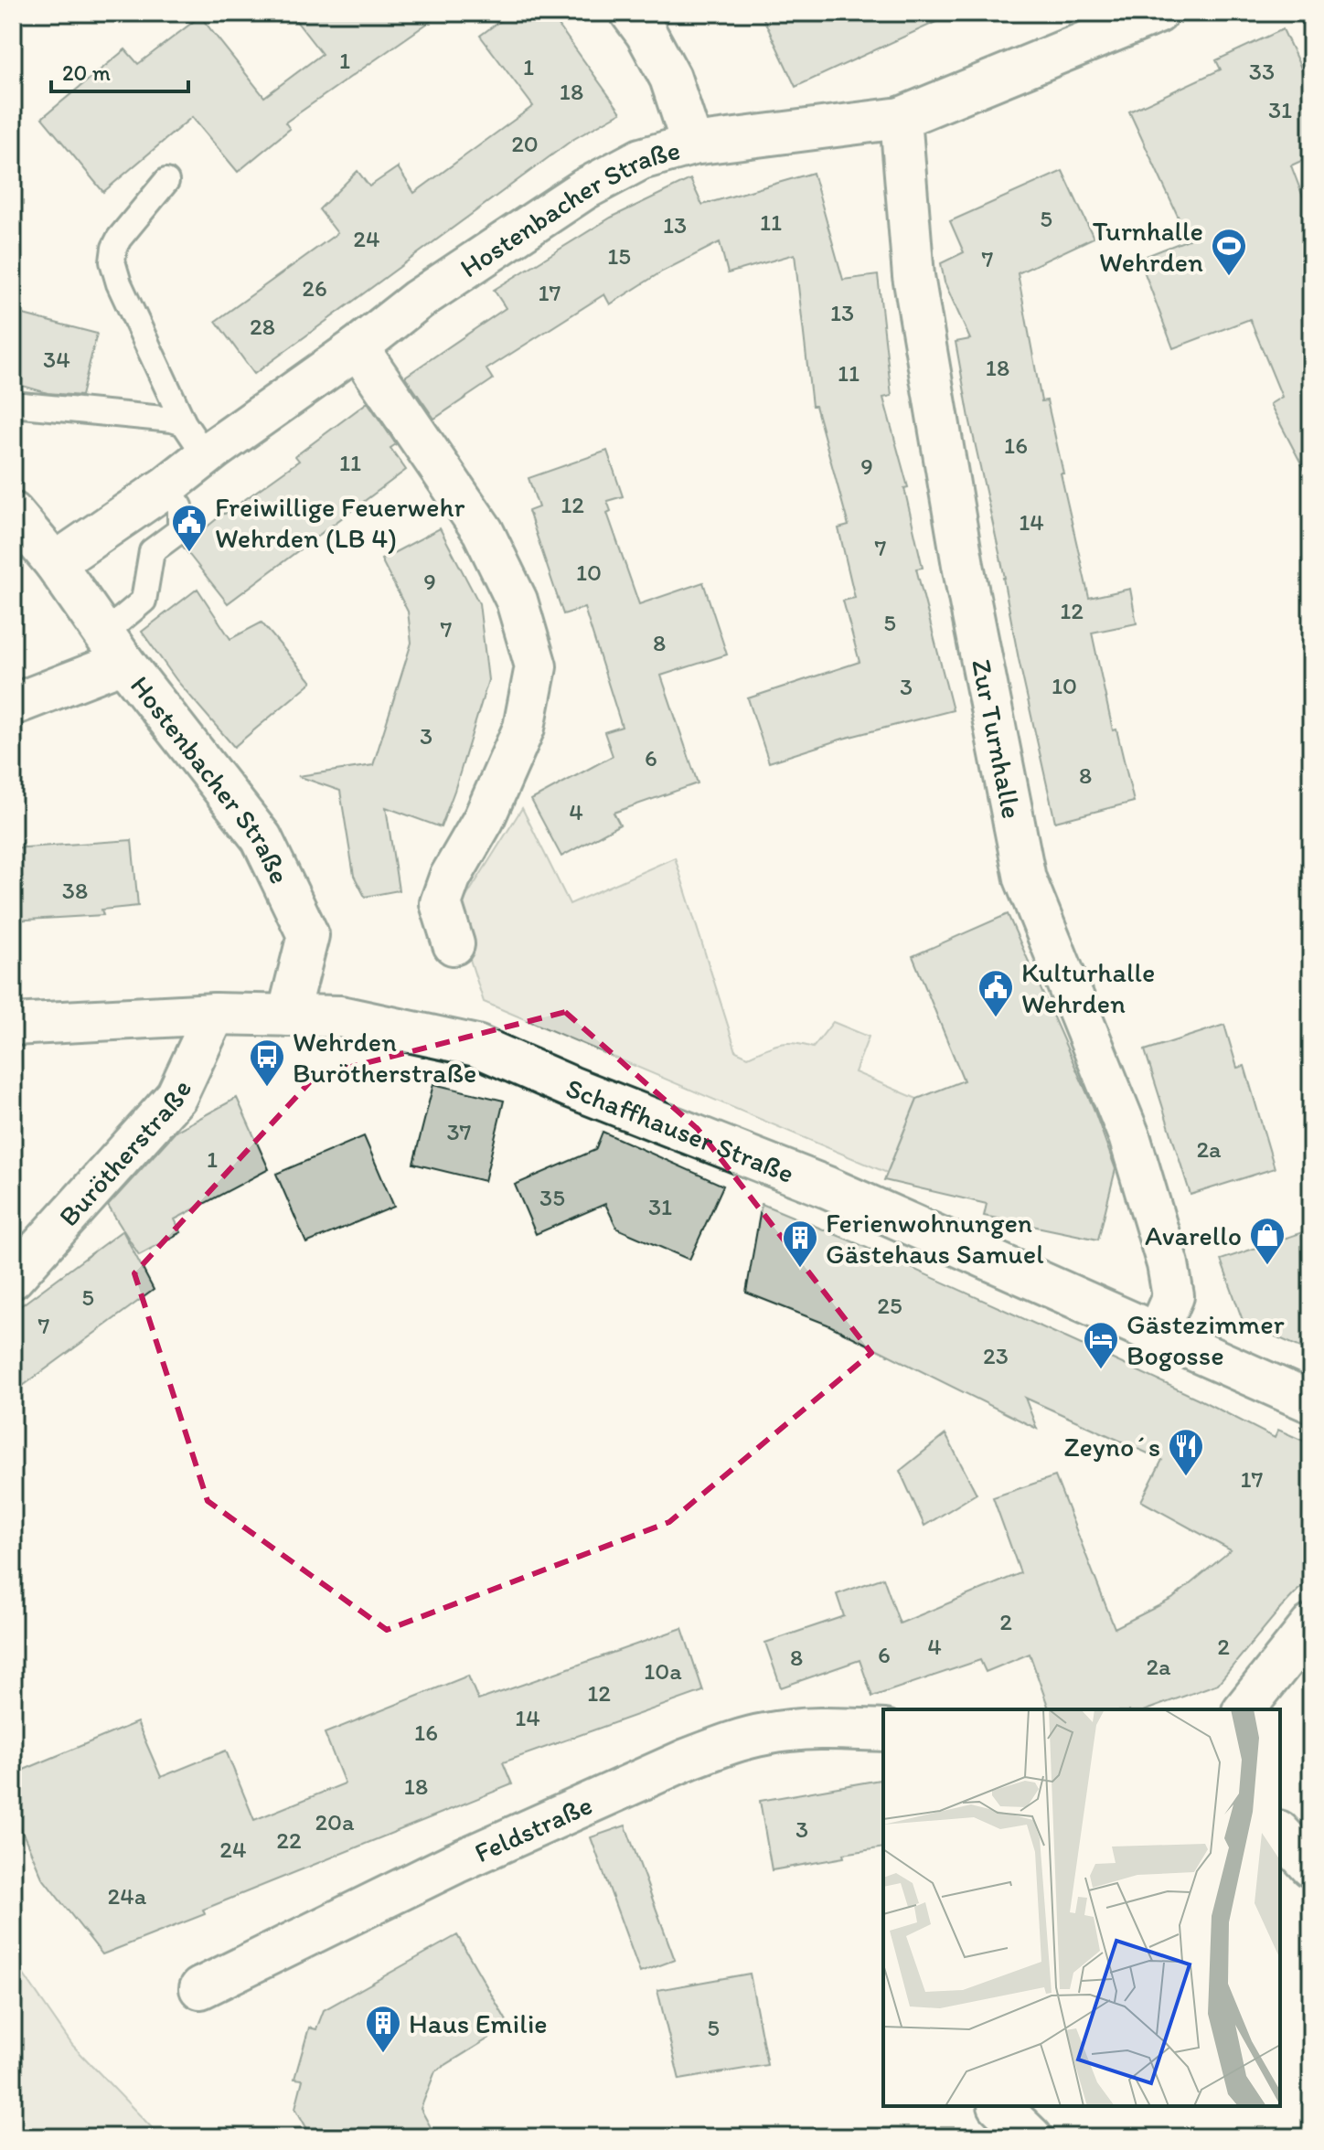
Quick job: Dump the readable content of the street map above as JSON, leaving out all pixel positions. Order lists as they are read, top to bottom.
{
  "streets": {
    "street": [
      "Hostenbacher Straße",
      "Zur Turnhalle",
      "Schaffhauser Straße",
      "Burötherstraße",
      "Feldstraße"
    ]
  },
  "crossings": [
    ["Hostenbacher Straße", "Zur Turnhalle"],
    ["Hostenbacher Straße", "Schaffhauser Straße"],
    ["Zur Turnhalle", "Schaffhauser Straße"],
    ["Schaffhauser Straße", "Burötherstraße"]
  ],
  "places": {
    "sports": ["Turnhalle Wehrden"],
    "public building": ["Freiwillige Feuerwehr Wehrden (LB 4)", "Kulturhalle Wehrden"],
    "bus stop": ["Wehrden Burötherstraße"],
    "shop": ["Avarello"],
    "building": ["Ferienwohnungen Gästehaus Samuel", "Haus Emilie"],
    "hotel": ["Gästezimmer Bogosse"],
    "restaurant": ["Zeyno´s"]
  },
  "house_numbers": [
    "1",
    "1",
    "33",
    "18",
    "31",
    "20",
    "5",
    "11",
    "13",
    "24",
    "15",
    "7",
    "26",
    "17",
    "13",
    "28",
    "34",
    "18",
    "11",
    "16",
    "11",
    "9",
    "12",
    "14",
    "7",
    "10",
    "9",
    "12",
    "5",
    "7",
    "8",
    "10",
    "3",
    "3",
    "6",
    "8",
    "4",
    "38",
    "37",
    "2a",
    "1",
    "35",
    "31",
    "5",
    "25",
    "7",
    "23",
    "17",
    "2",
    "4",
    "2",
    "6",
    "8",
    "2a",
    "10a",
    "12",
    "14",
    "16",
    "18",
    "20a",
    "3",
    "22",
    "24",
    "24a",
    "5"
  ],
  "scale_bar": "20 m"
}
